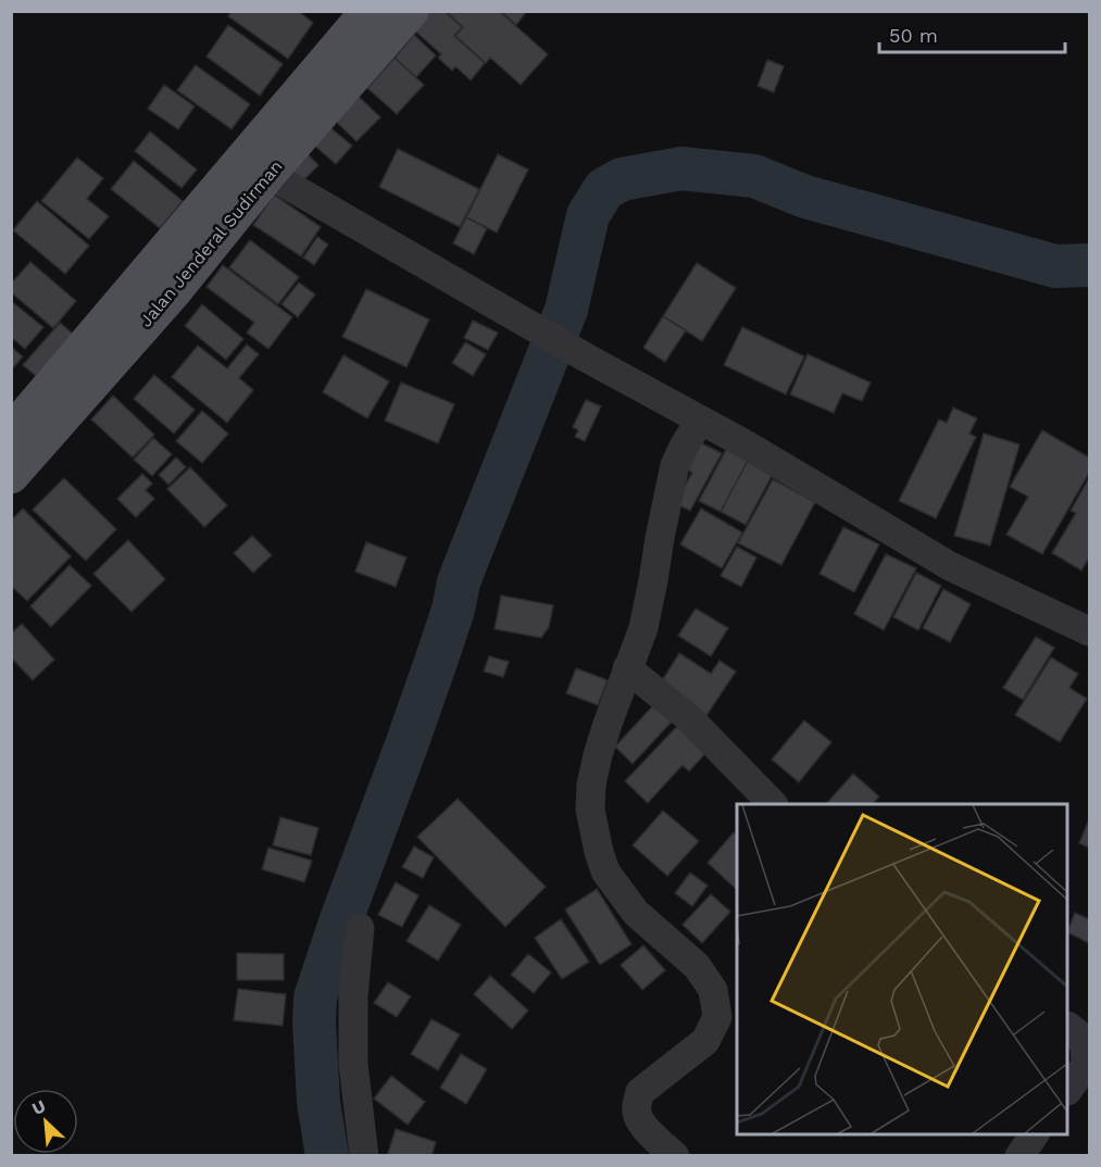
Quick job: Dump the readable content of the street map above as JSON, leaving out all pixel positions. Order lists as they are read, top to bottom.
{
  "streets": {
    "main road": ["Jalan Jenderal Sudirman"]
  },
  "scale_bar": "50 m",
  "north": "top left"
}
